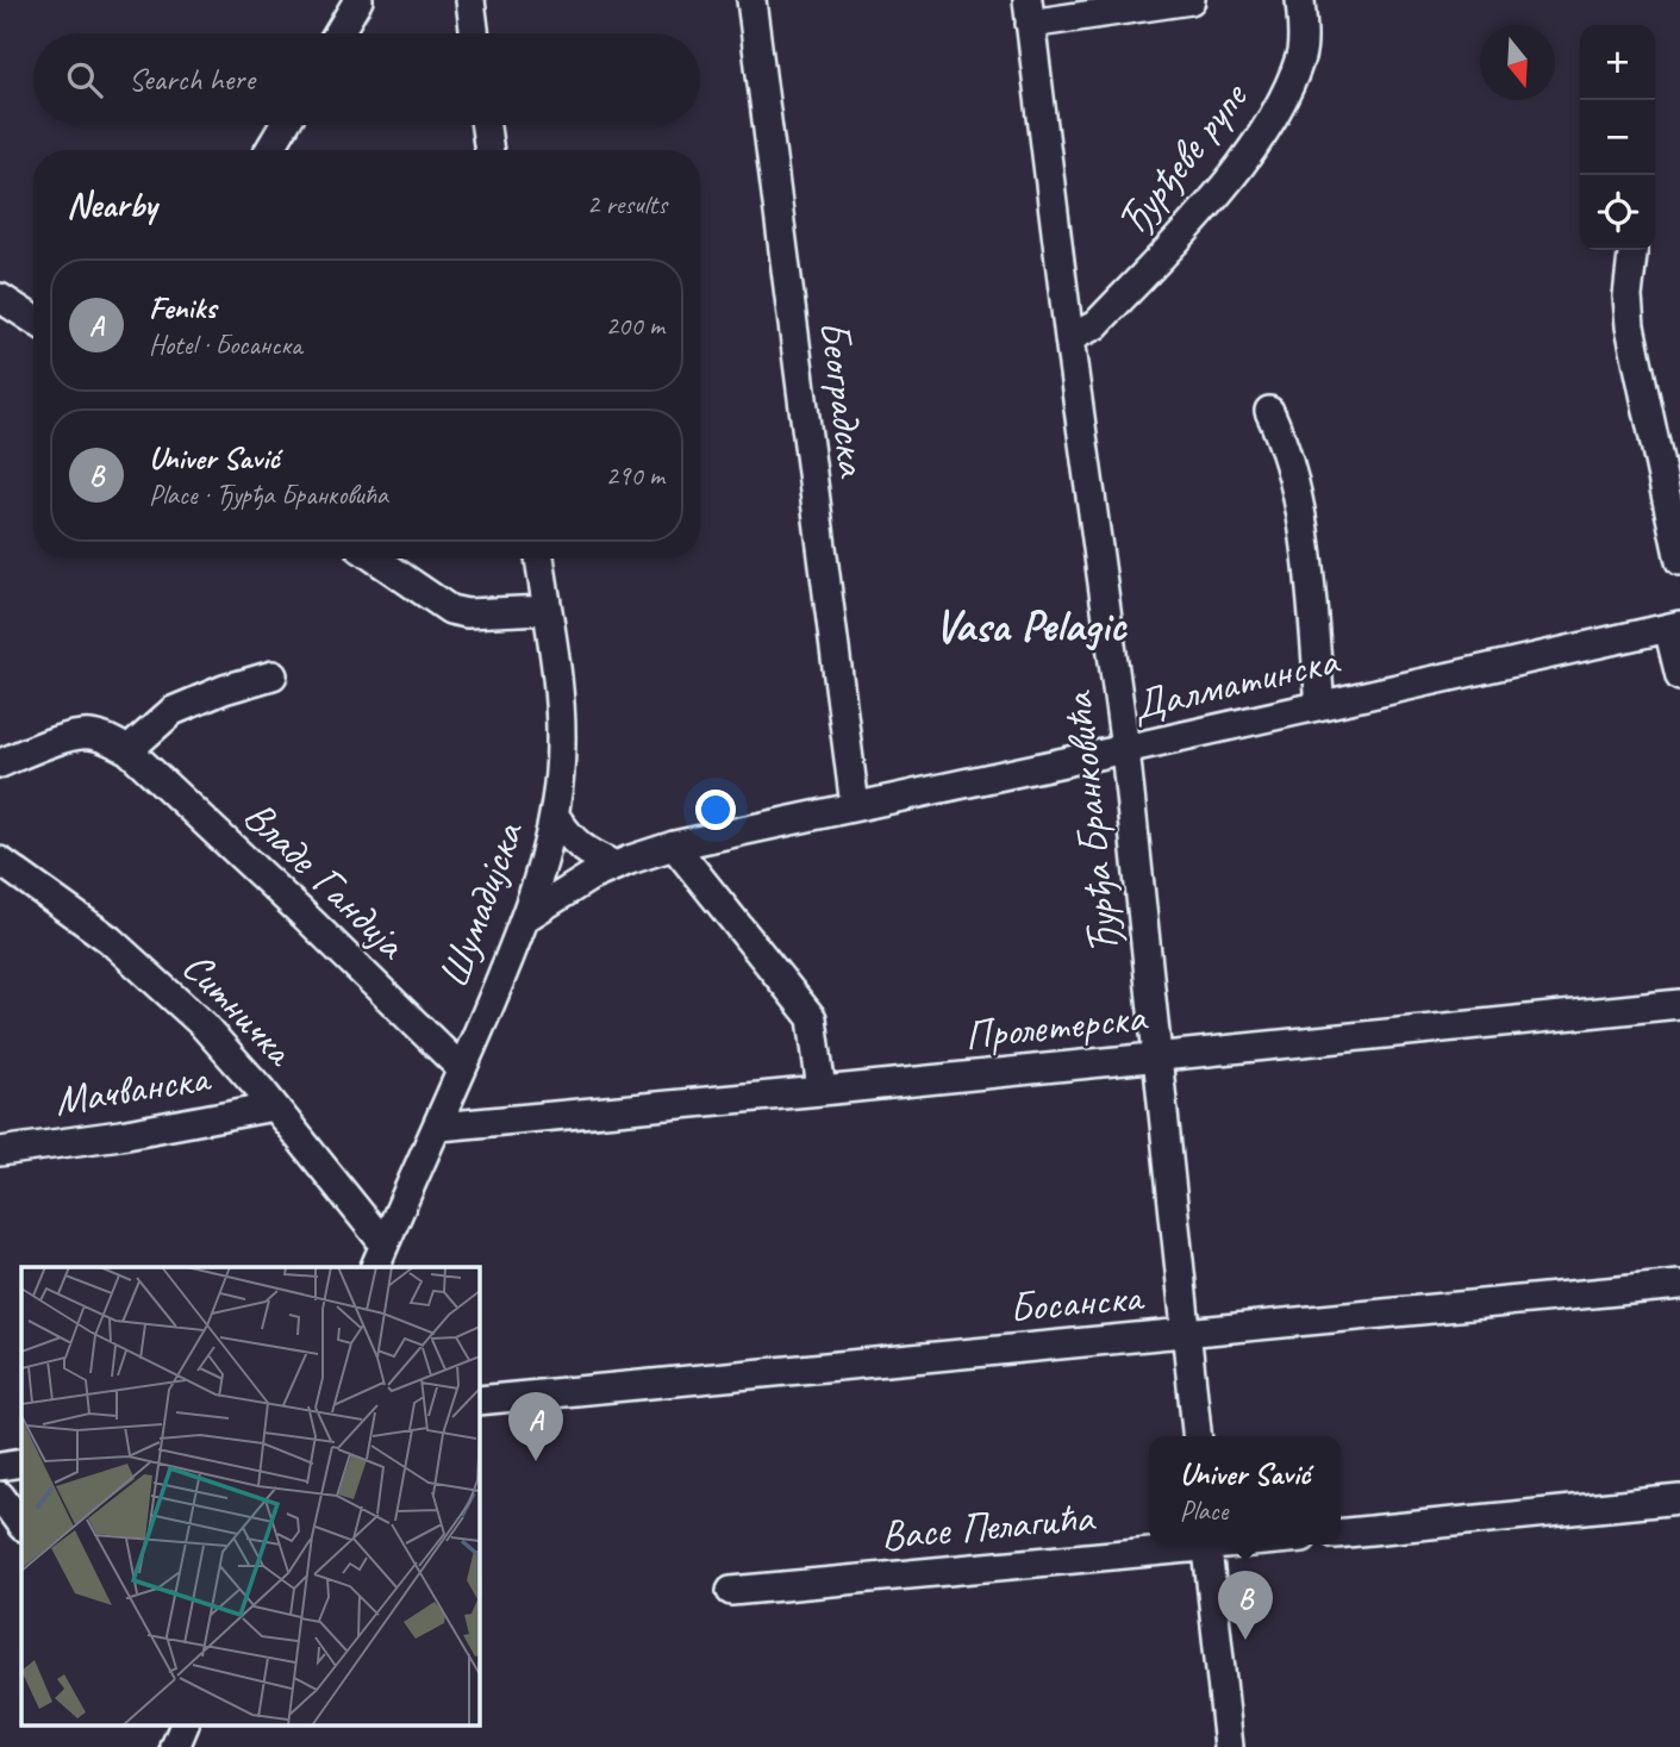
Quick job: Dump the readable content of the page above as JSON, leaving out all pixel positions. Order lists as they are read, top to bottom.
{
  "streets": {
    "street": [
      "Ђурђеве рупе",
      "Београдска",
      "Далматинска",
      "Ђурђа Бранковића",
      "Владе Гандија",
      "Шумадијска",
      "Ситничка",
      "Пролетерска",
      "Мачванска",
      "Босанска",
      "Васе Пелагића"
    ]
  },
  "crossings": [
    ["Ђурђеве рупе", "Ђурђа Бранковића"],
    ["Београдска", "Далматинска"],
    ["Далматинска", "Ђурђа Бранковића"],
    ["Далматинска", "Шумадијска"],
    ["Ђурђа Бранковића", "Пролетерска"],
    ["Ђурђа Бранковића", "Босанска"],
    ["Владе Гандија", "Шумадијска"],
    ["Шумадијска", "Ситничка"],
    ["Шумадијска", "Пролетерска"],
    ["Ситничка", "Мачванска"]
  ],
  "districts": ["Vasa Pelagic"],
  "north": "bottom",
  "page": {
    "map_buttons": ["+", "−"],
    "search": "Search here",
    "heading": ["Nearby", "2 results"],
    "list": [
      {
        "mark": "A",
        "name": "Feniks",
        "note": "Hotel · Босанска",
        "value": "200 m"
      },
      {
        "mark": "B",
        "name": "Univer Savić",
        "note": "Place · Ђурђа Бранковића",
        "value": "290 m"
      }
    ],
    "pins": ["A", "B"],
    "popup": ["Univer Savić", "Place"]
  }
}
